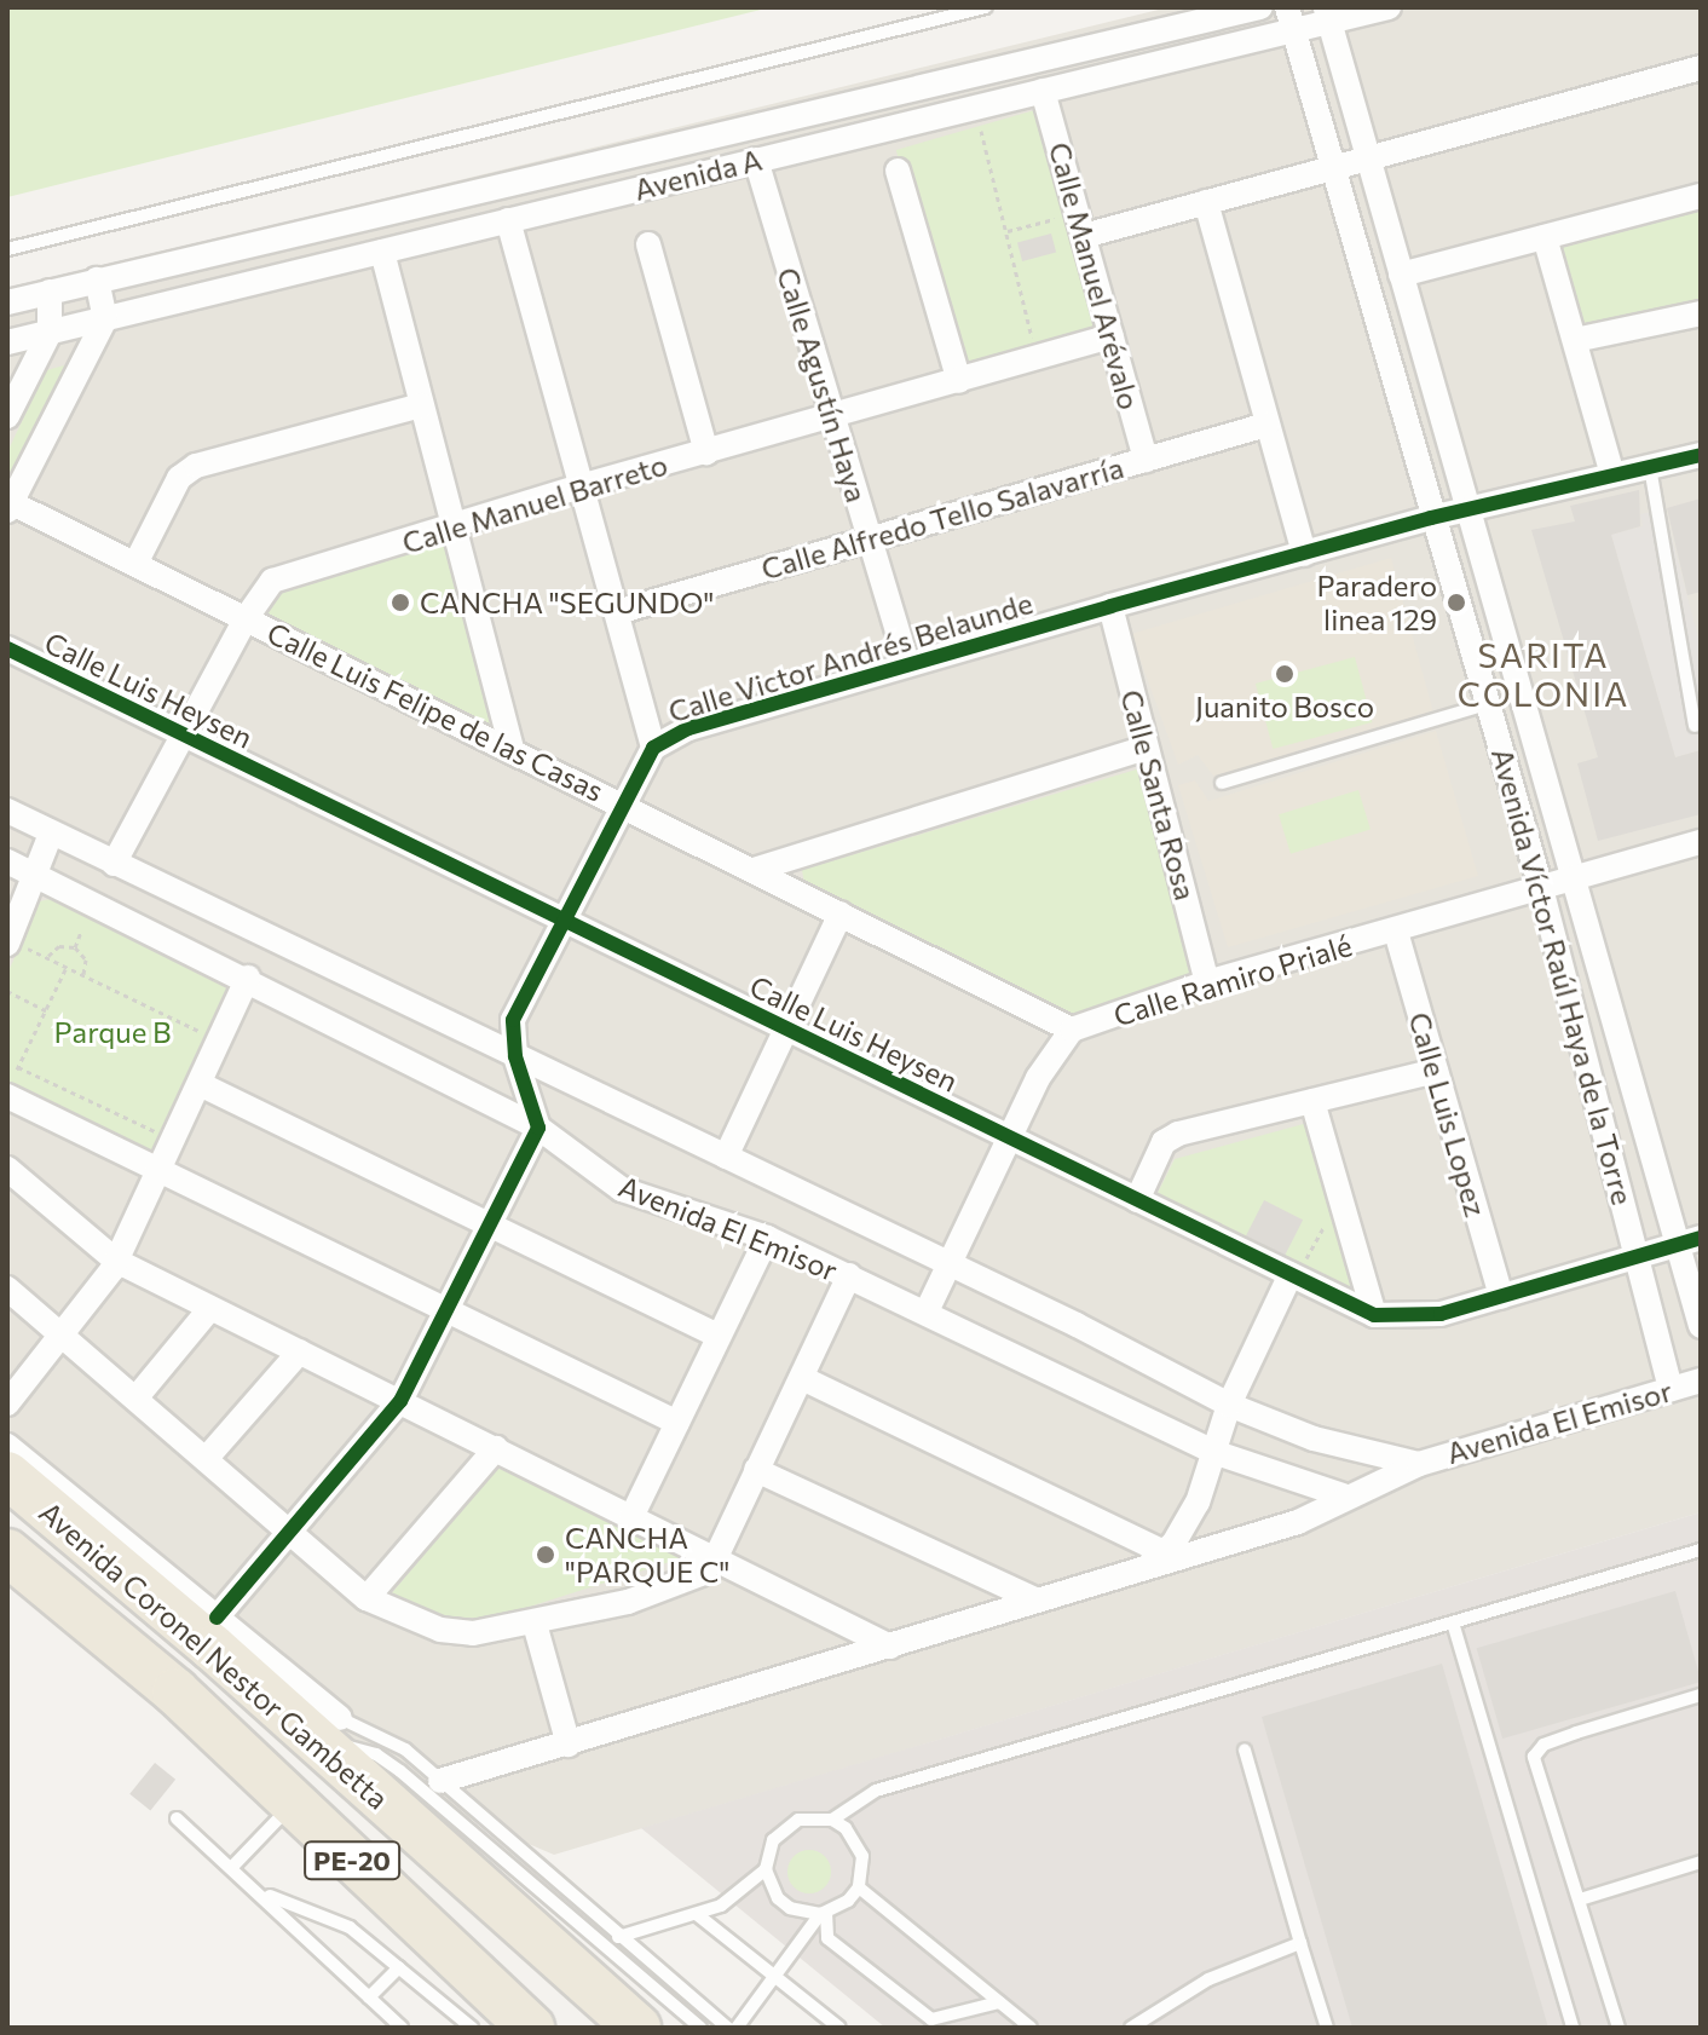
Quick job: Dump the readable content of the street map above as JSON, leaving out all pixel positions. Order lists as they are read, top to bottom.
{
  "streets": {
    "highway": ["Avenida Coronel Nestor Gambetta", "PE-20"],
    "street": [
      "Avenida A",
      "Calle Manuel Arévalo",
      "Calle Agustín Haya",
      "Calle Manuel Barreto",
      "Calle Alfredo Tello Salavarría",
      "Calle Victor Andrés Belaunde",
      "Calle Luis Heysen",
      "Calle Luis Felipe de las Casas",
      "Calle Santa Rosa",
      "Avenida Víctor Raúl Haya de la Torre",
      "Calle Ramiro Prialé",
      "Calle Luis Lopez",
      "Avenida El Emisor"
    ]
  },
  "crossings": [
    ["Avenida A", "Calle Manuel Arévalo"],
    ["Avenida A", "Calle Agustín Haya"],
    ["Avenida A", "Avenida Víctor Raúl Haya de la Torre"],
    ["Calle Manuel Arévalo", "Calle Manuel Barreto"],
    ["Calle Manuel Arévalo", "Calle Alfredo Tello Salavarría"],
    ["Calle Agustín Haya", "Calle Manuel Barreto"],
    ["Calle Agustín Haya", "Calle Alfredo Tello Salavarría"],
    ["Calle Agustín Haya", "Calle Victor Andrés Belaunde"],
    ["Calle Manuel Barreto", "Calle Luis Heysen"],
    ["Calle Manuel Barreto", "Calle Luis Felipe de las Casas"],
    ["Calle Manuel Barreto", "Avenida El Emisor"],
    ["Calle Victor Andrés Belaunde", "Calle Luis Heysen"],
    ["Calle Victor Andrés Belaunde", "Calle Luis Felipe de las Casas"],
    ["Calle Victor Andrés Belaunde", "Calle Santa Rosa"],
    ["Calle Victor Andrés Belaunde", "Avenida Víctor Raúl Haya de la Torre"],
    ["Calle Victor Andrés Belaunde", "Avenida El Emisor"],
    ["Calle Luis Heysen", "Avenida Víctor Raúl Haya de la Torre"],
    ["Calle Luis Heysen", "Calle Luis Lopez"],
    ["Calle Luis Felipe de las Casas", "Calle Ramiro Prialé"],
    ["Calle Santa Rosa", "Calle Ramiro Prialé"],
    ["Avenida Víctor Raúl Haya de la Torre", "Calle Ramiro Prialé"],
    ["Avenida Víctor Raúl Haya de la Torre", "Avenida El Emisor"],
    ["Calle Ramiro Prialé", "Calle Luis Lopez"]
  ],
  "districts": ["SARITA COLONIA"],
  "parks": ["Parque B"],
  "places": [
    "CANCHA \"SEGUNDO\"",
    "Paradero linea 129",
    "Juanito Bosco",
    "CANCHA \"PARQUE C\""
  ]
}
